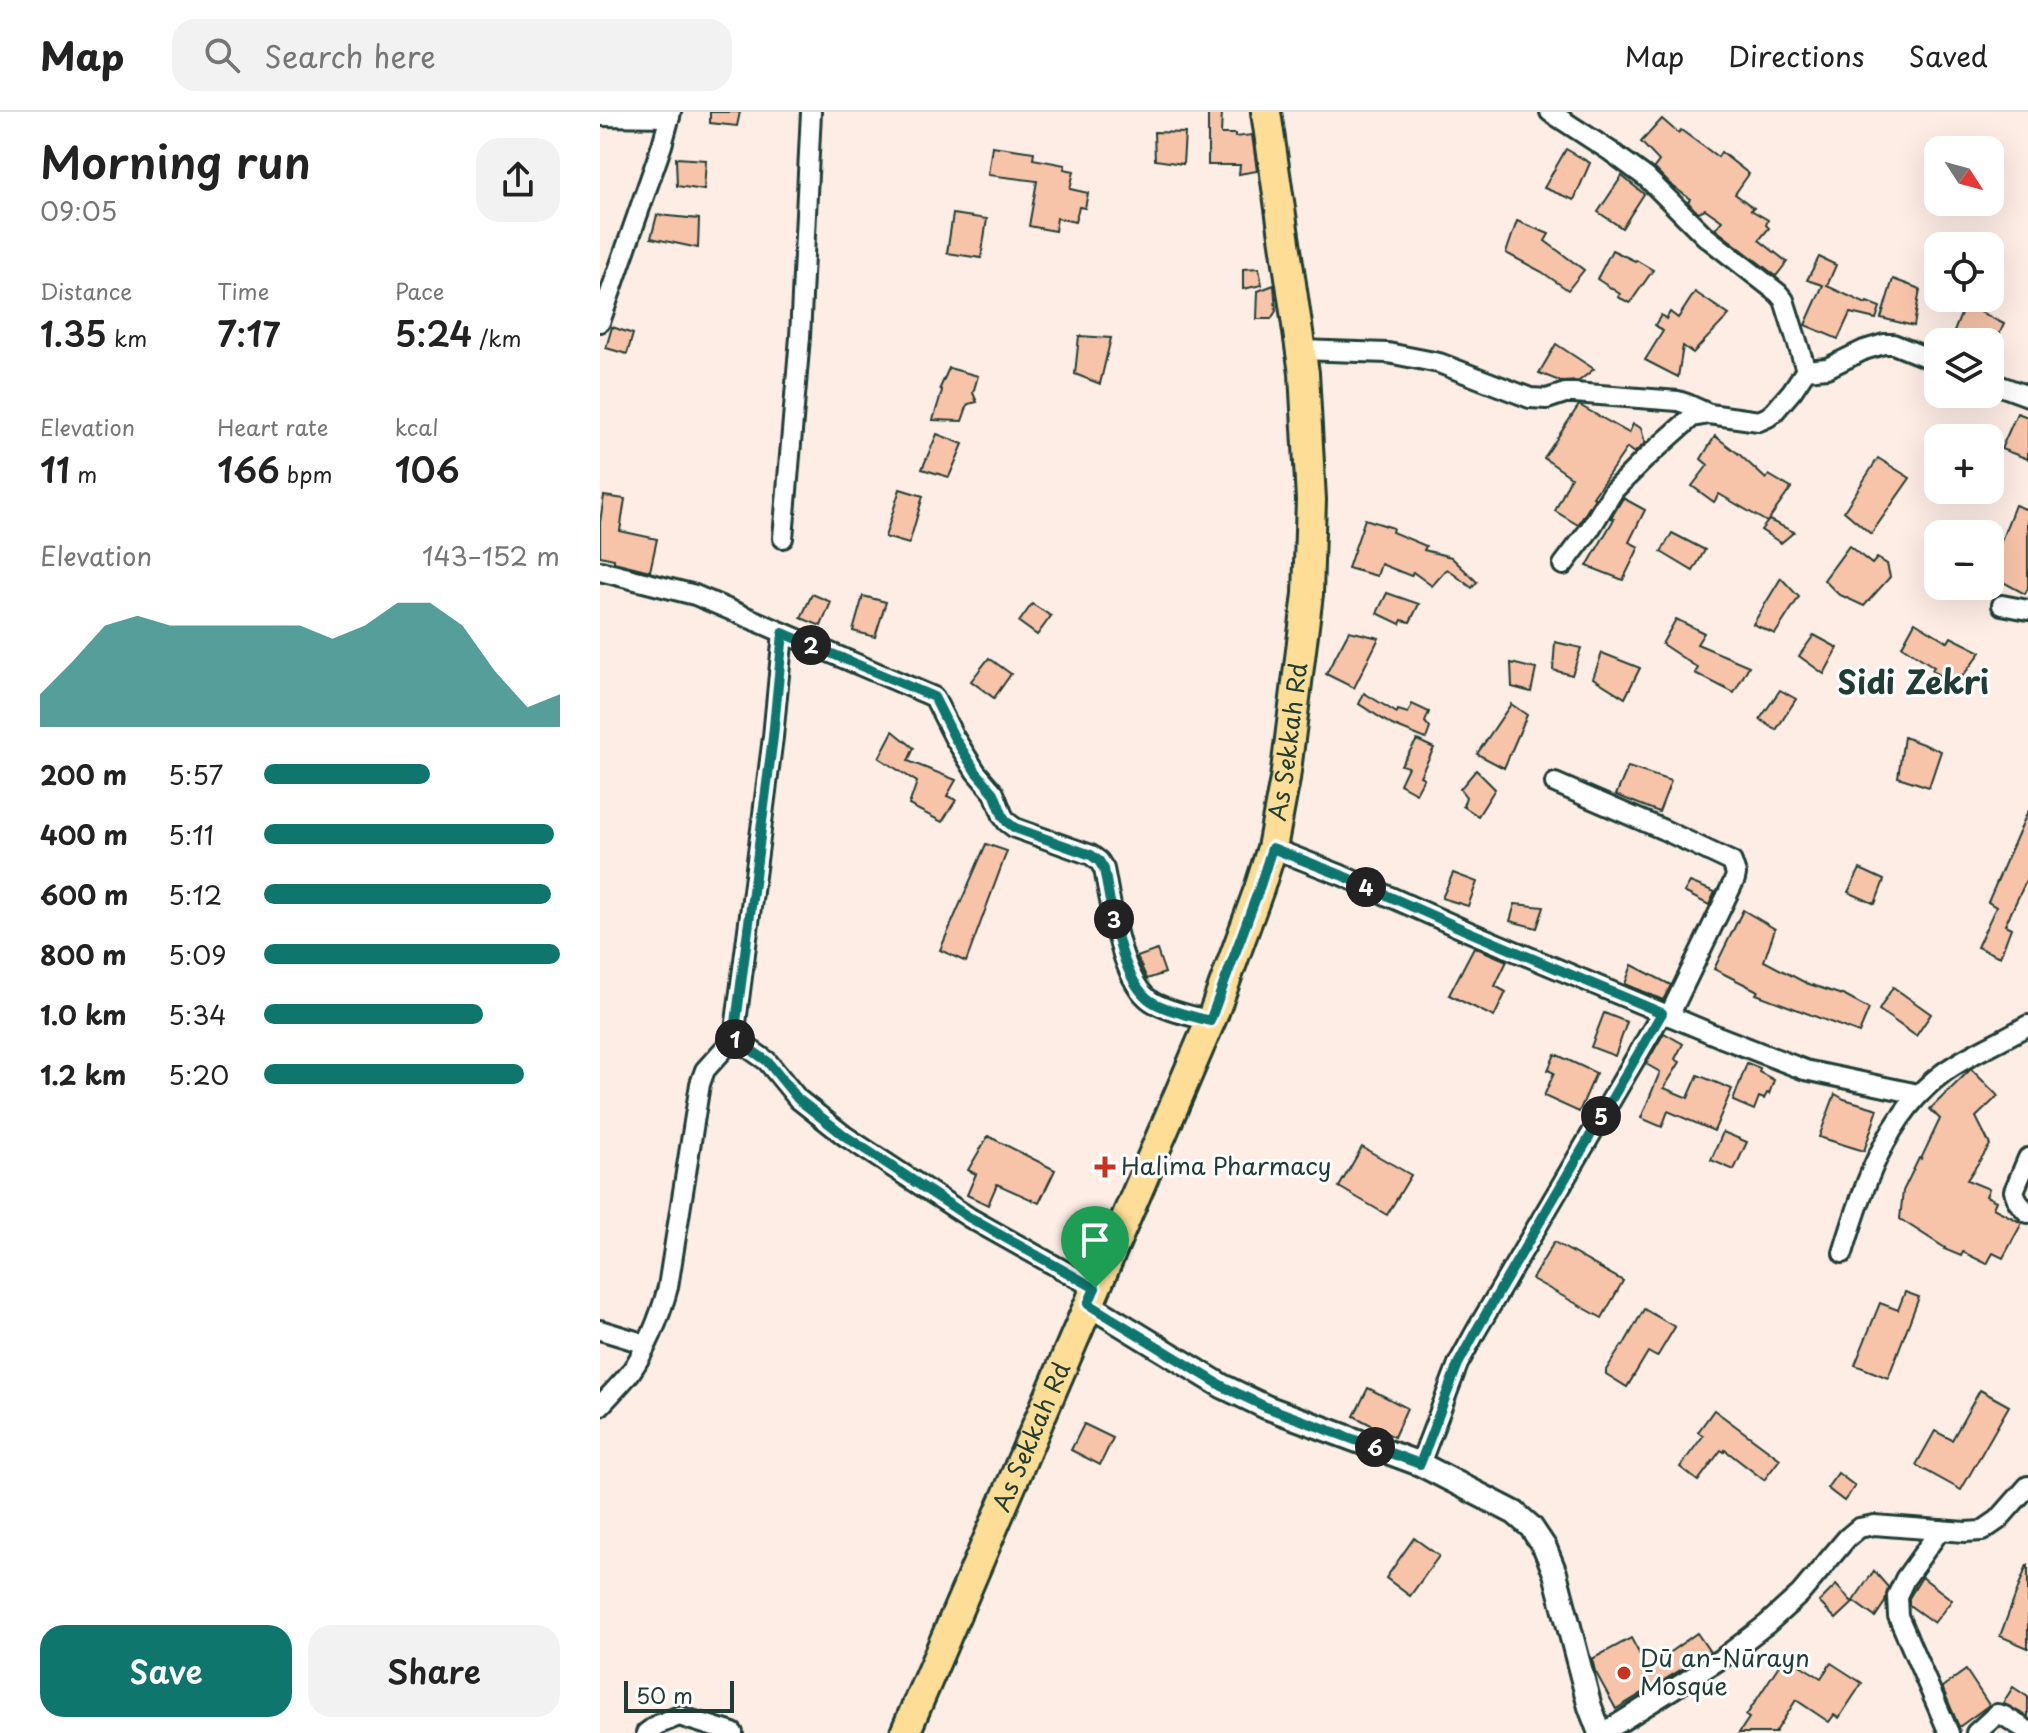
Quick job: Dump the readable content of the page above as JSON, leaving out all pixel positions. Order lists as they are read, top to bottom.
{
  "streets": {
    "main road": ["As Sekkah Rd"]
  },
  "districts": ["Sidi Zekri"],
  "places": {
    "health": ["Halima Pharmacy"],
    "other": ["Ḏū an-Nūrayn Mosque"]
  },
  "scale_bar": "50 m",
  "north": "bottom right",
  "page": {
    "header": "Map",
    "search": "Search here",
    "nav": ["Map", "Directions", "Saved"],
    "heading": ["Morning run", "09:05"],
    "map_buttons": ["+", "−"],
    "stats": [
      ["Distance", "1.35 km"],
      ["Time", "7:17"],
      ["Pace", "5:24 /km"],
      ["Elevation", "11 m"],
      ["Heart rate", "166 bpm"],
      ["kcal", "106"]
    ],
    "chart": ["Elevation", "143–152 m"],
    "pins": [
      "2",
      "4",
      "3",
      "1",
      "5",
      "6"
    ],
    "list": [
      {
        "name": "200 m",
        "note": "5:57"
      },
      {
        "name": "400 m",
        "note": "5:11"
      },
      {
        "name": "600 m",
        "note": "5:12"
      },
      {
        "name": "800 m",
        "note": "5:09"
      },
      {
        "name": "1.0 km",
        "note": "5:34"
      },
      {
        "name": "1.2 km",
        "note": "5:20"
      }
    ],
    "buttons": ["Save", "Share"],
    "scale": "50 m"
  }
}
